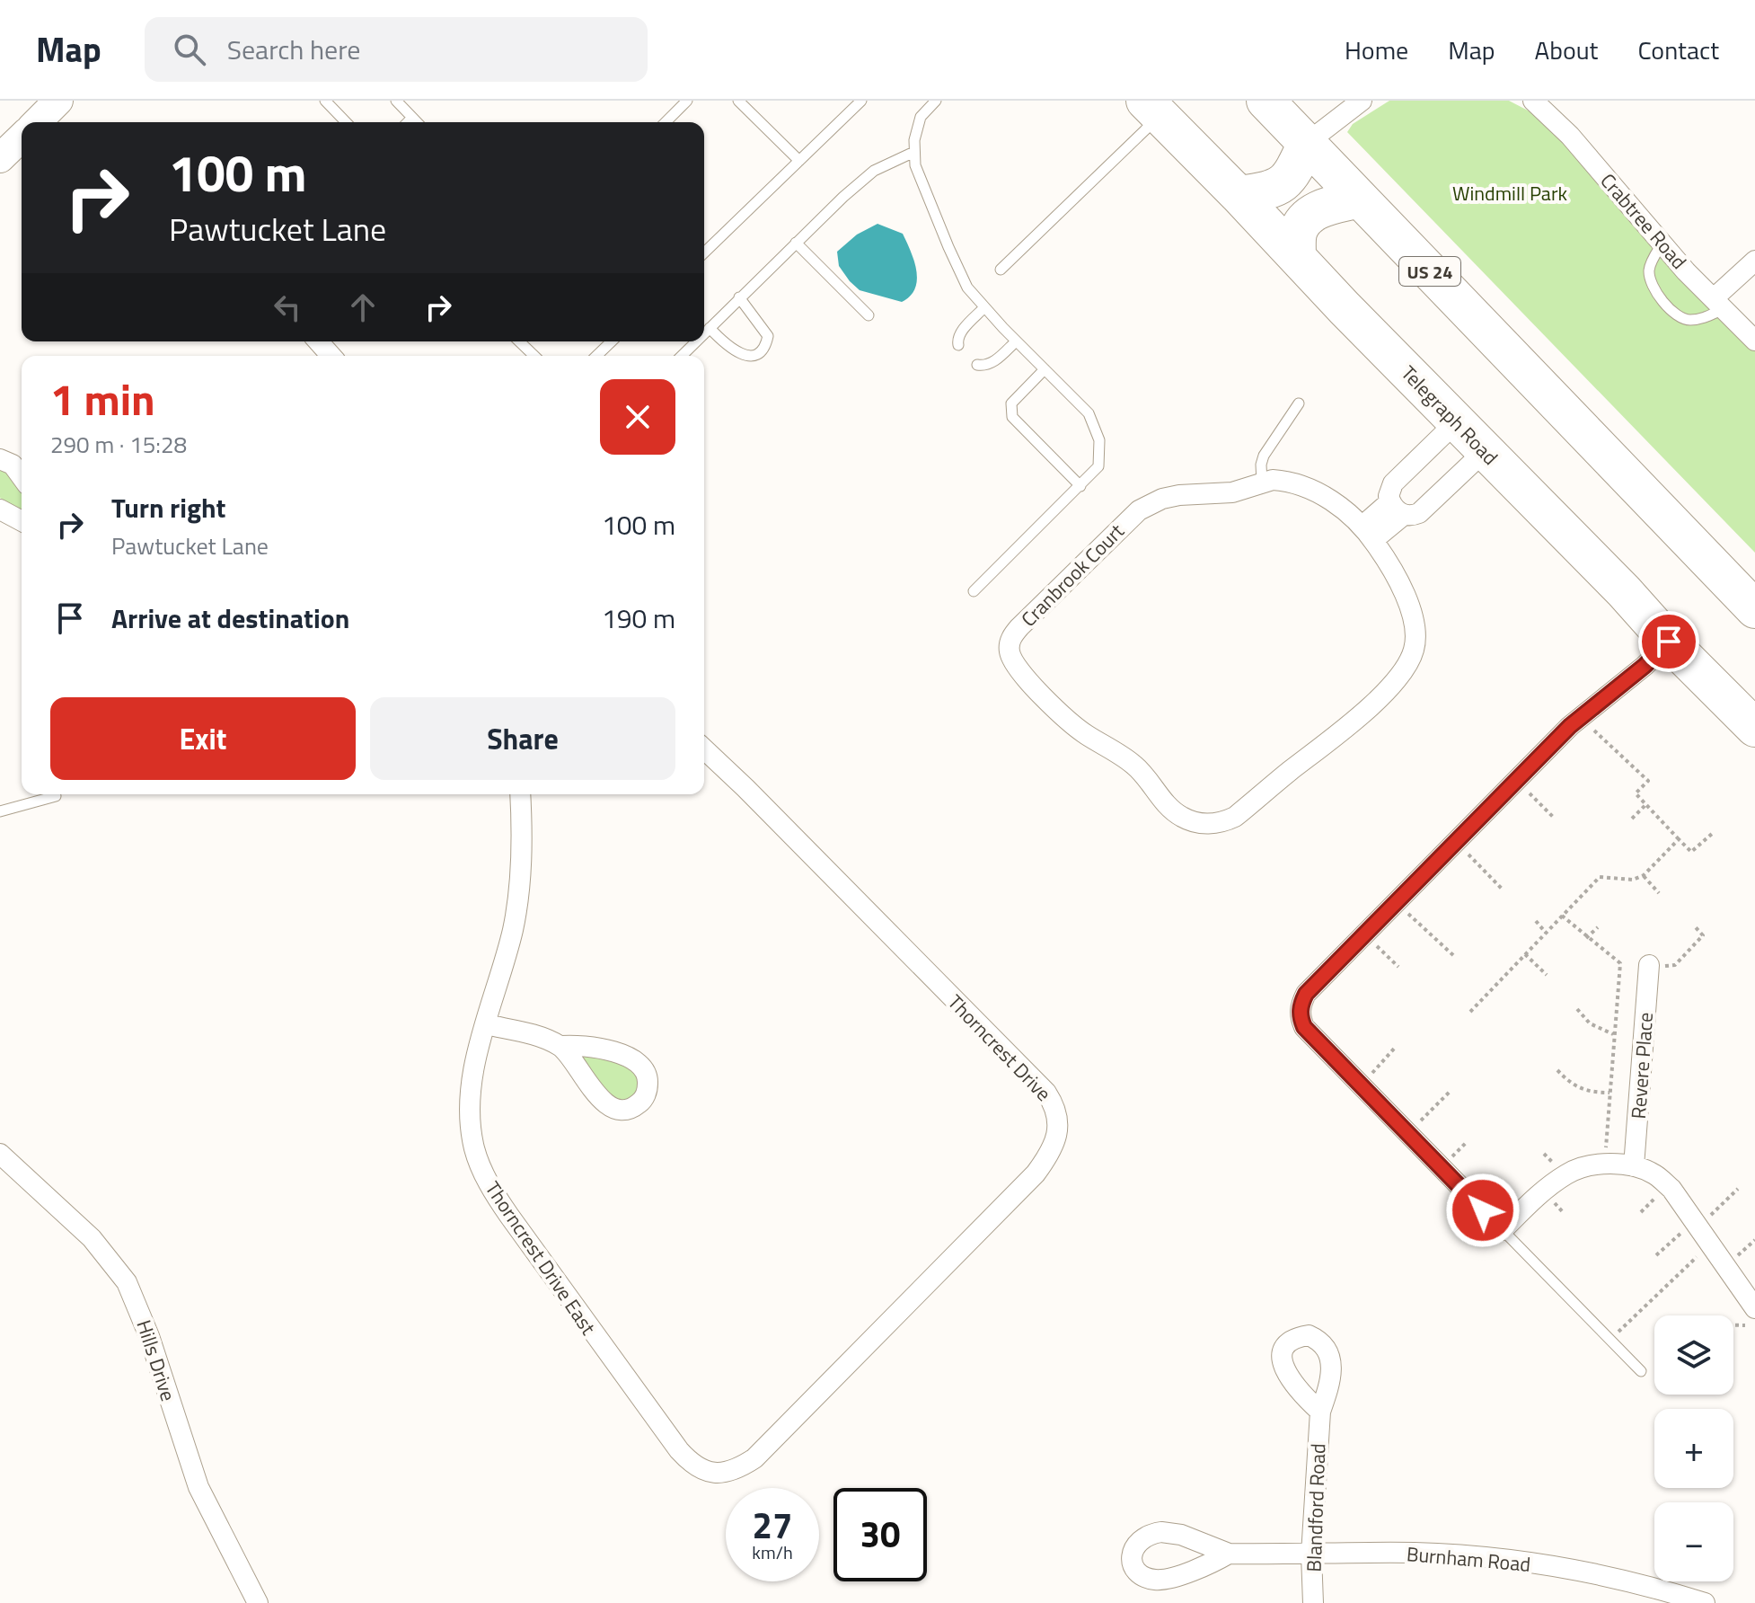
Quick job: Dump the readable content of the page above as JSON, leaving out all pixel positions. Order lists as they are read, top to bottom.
{
  "streets": {
    "highway": ["US 24", "Telegraph Road"],
    "street": [
      "Crabtree Road",
      "Cranbrook Court",
      "Thorncrest Drive",
      "Revere Place",
      "Thorncrest Drive East",
      "Hills Drive",
      "Blandford Road",
      "Burnham Road"
    ]
  },
  "crossings": [
    ["Thorncrest Drive", "Thorncrest Drive East"],
    ["Blandford Road", "Burnham Road"]
  ],
  "parks": ["Windmill Park"],
  "page": {
    "header": "Map",
    "search": "Search here",
    "nav": [
      "Home",
      "Map",
      "About",
      "Contact"
    ],
    "turn": ["100 m", "Pawtucket Lane"],
    "heading": ["1 min", "290 m · 15:28"],
    "list": [
      {
        "name": "Turn right",
        "note": "Pawtucket Lane",
        "value": "100 m"
      },
      {
        "name": "Arrive at destination",
        "value": "190 m"
      }
    ],
    "buttons": ["Exit", "Share"],
    "map_buttons": ["+", "−"],
    "speed": "27 km/h",
    "limit": "30"
  }
}
